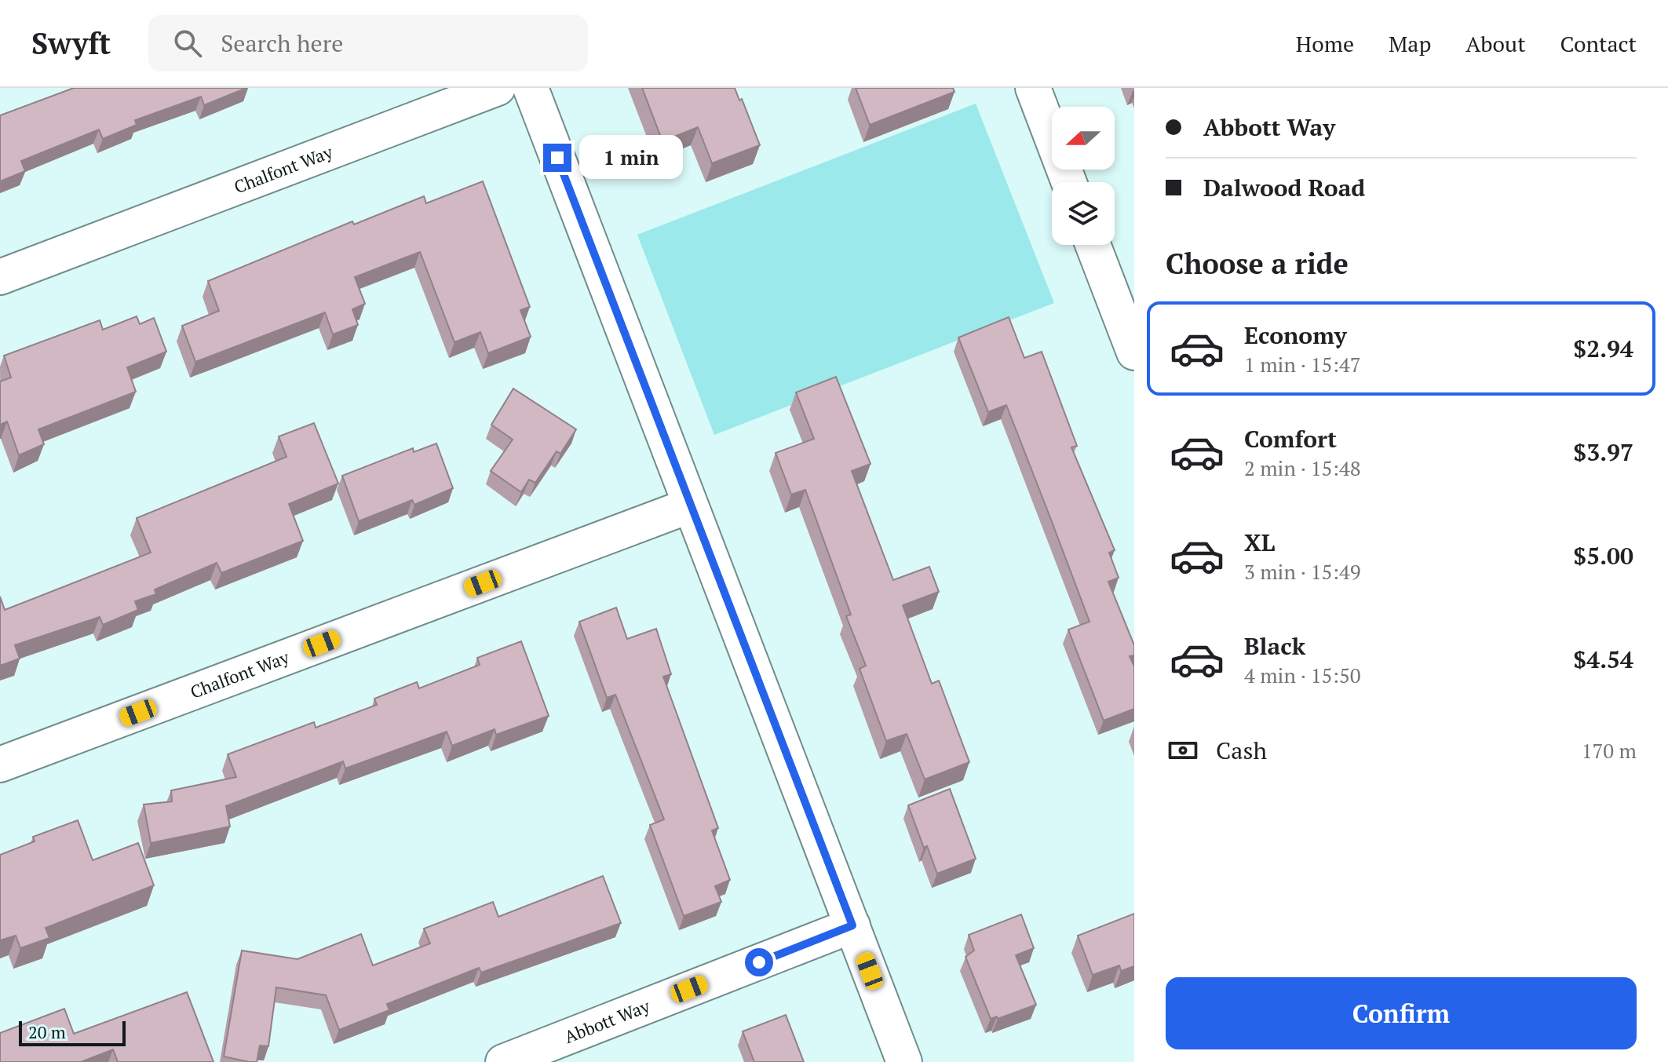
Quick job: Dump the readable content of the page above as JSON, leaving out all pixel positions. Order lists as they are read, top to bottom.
{
  "streets": {
    "street": ["Chalfont Way", "Abbott Way"]
  },
  "scale_bar": "20 m",
  "north": "left",
  "page": {
    "header": "Swyft",
    "search": "Search here",
    "nav": [
      "Home",
      "Map",
      "About",
      "Contact"
    ],
    "banner": ["Abbott Way", "Dalwood Road"],
    "bubble": "1 min",
    "heading": "Choose a ride",
    "list": [
      {
        "name": "Economy",
        "note": "1 min · 15:47",
        "value": "$2.94"
      },
      {
        "name": "Comfort",
        "note": "2 min · 15:48",
        "value": "$3.97"
      },
      {
        "name": "XL",
        "note": "3 min · 15:49",
        "value": "$5.00"
      },
      {
        "name": "Black",
        "note": "4 min · 15:50",
        "value": "$4.54"
      }
    ],
    "pay": ["Cash", "170 m"],
    "buttons": "Confirm",
    "scale": "20 m"
  }
}
